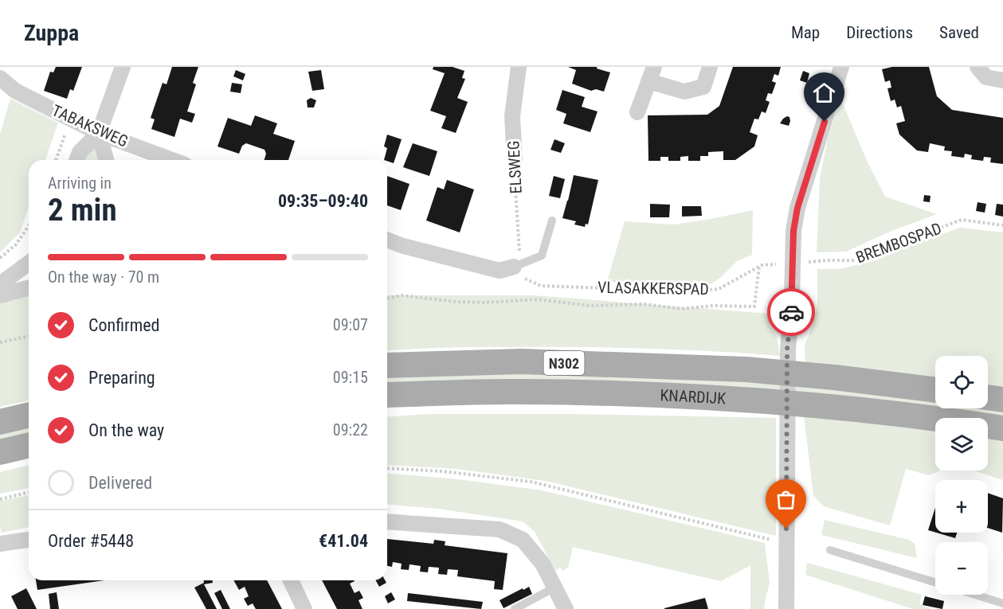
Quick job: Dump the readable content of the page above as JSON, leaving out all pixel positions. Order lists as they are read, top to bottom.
{
  "streets": {
    "main road": ["N302", "KNARDIJK"],
    "street": ["TABAKSWEG", "ELSWEG"],
    "path": ["BREMBOSPAD", "VLASAKKERSPAD"]
  },
  "crossings": [
    ["ELSWEG", "VLASAKKERSPAD"],
    ["BREMBOSPAD", "VLASAKKERSPAD"]
  ],
  "page": {
    "header": "Zuppa",
    "nav": ["Map", "Directions", "Saved"],
    "heading": ["2 min", "Arriving in", "09:35–09:40"],
    "panel": ["Order #5448", "€41.04"],
    "bar": "On the way · 70 m",
    "list": [
      ["Confirmed", "09:07"],
      ["Preparing", "09:15"],
      ["On the way", "09:22"],
      "Delivered"
    ],
    "map_buttons": ["+", "−"]
  }
}
